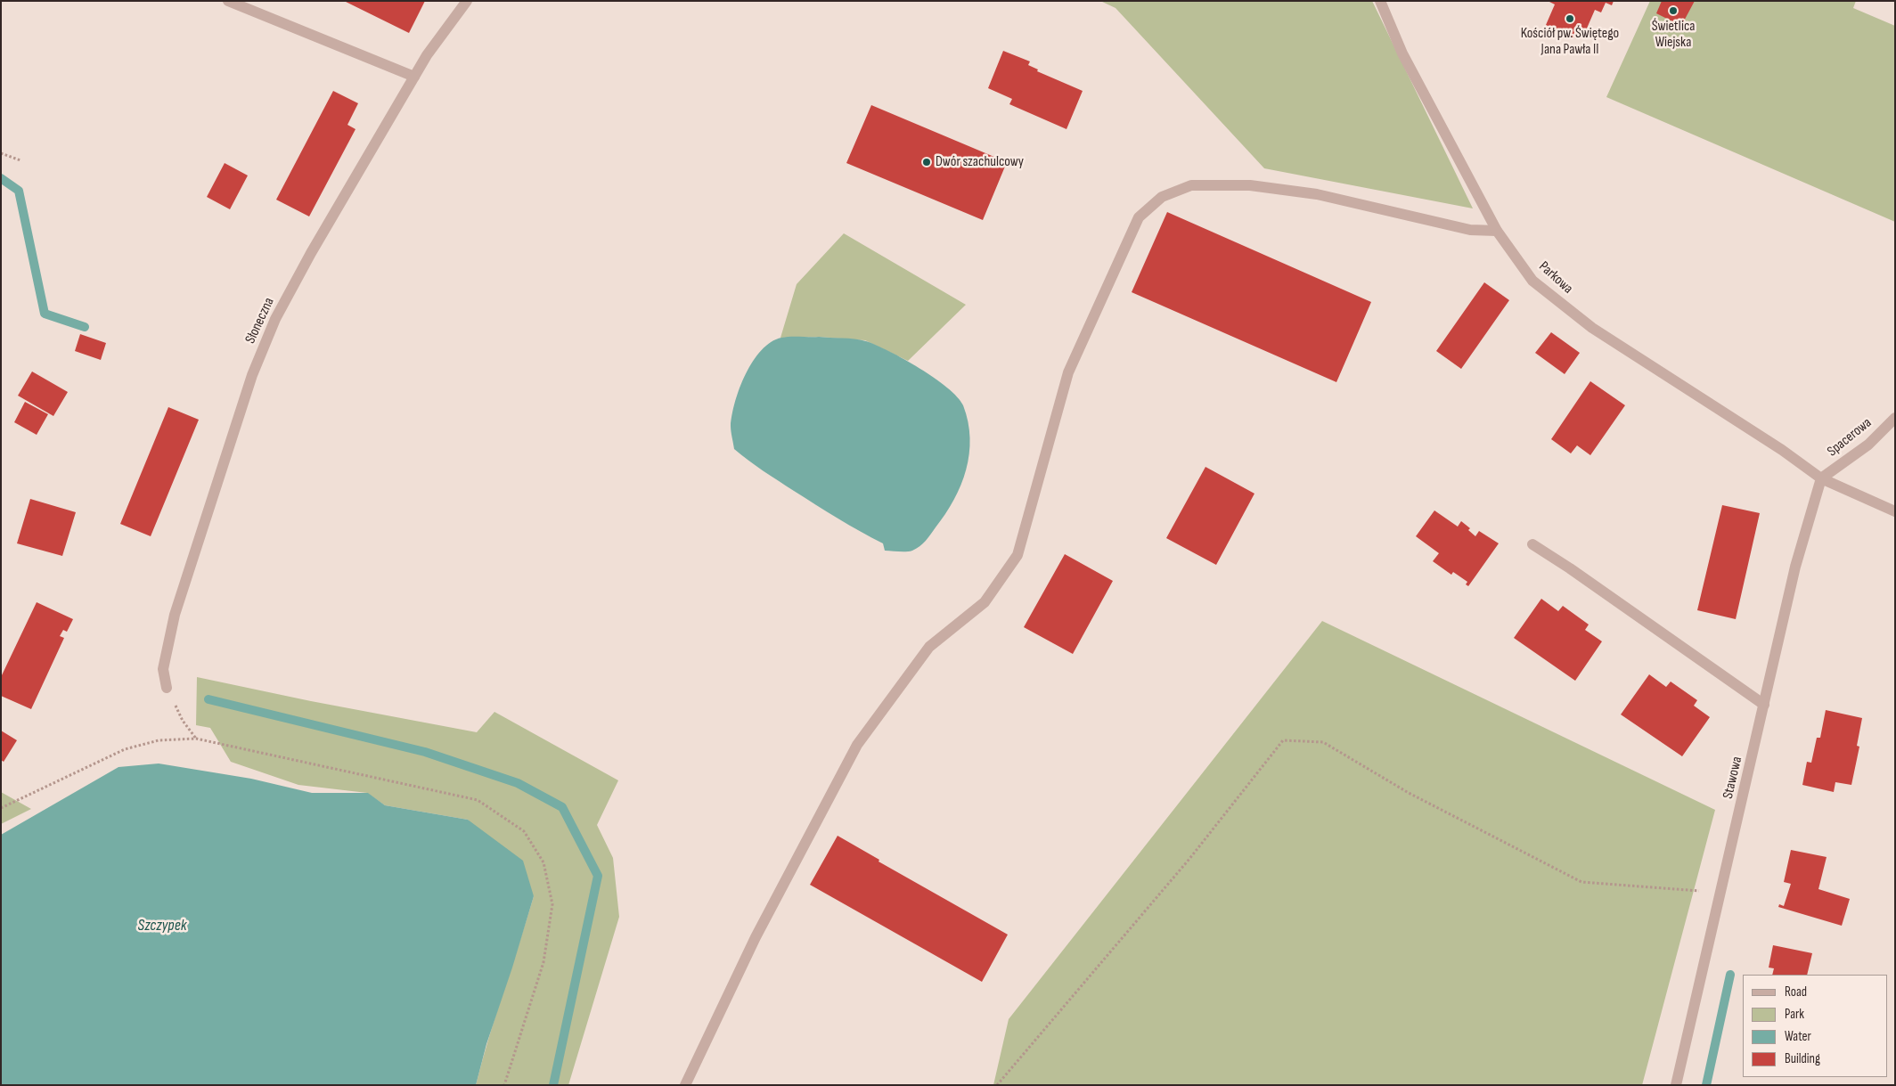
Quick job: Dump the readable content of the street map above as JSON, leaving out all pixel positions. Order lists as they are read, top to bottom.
{
  "streets": {
    "street": [
      "Parkowa",
      "Słoneczna",
      "Spacerowa",
      "Stawowa"
    ]
  },
  "crossings": [
    ["Parkowa", "Spacerowa"],
    ["Parkowa", "Stawowa"],
    ["Spacerowa", "Stawowa"]
  ],
  "water": ["Szczypek"],
  "places": ["Świetlica Wiejska", "Kościół pw. Świętego Jana Pawła II", "Dwór szachulcowy"],
  "legend": [
    "Road",
    "Park",
    "Water",
    "Building"
  ]
}
